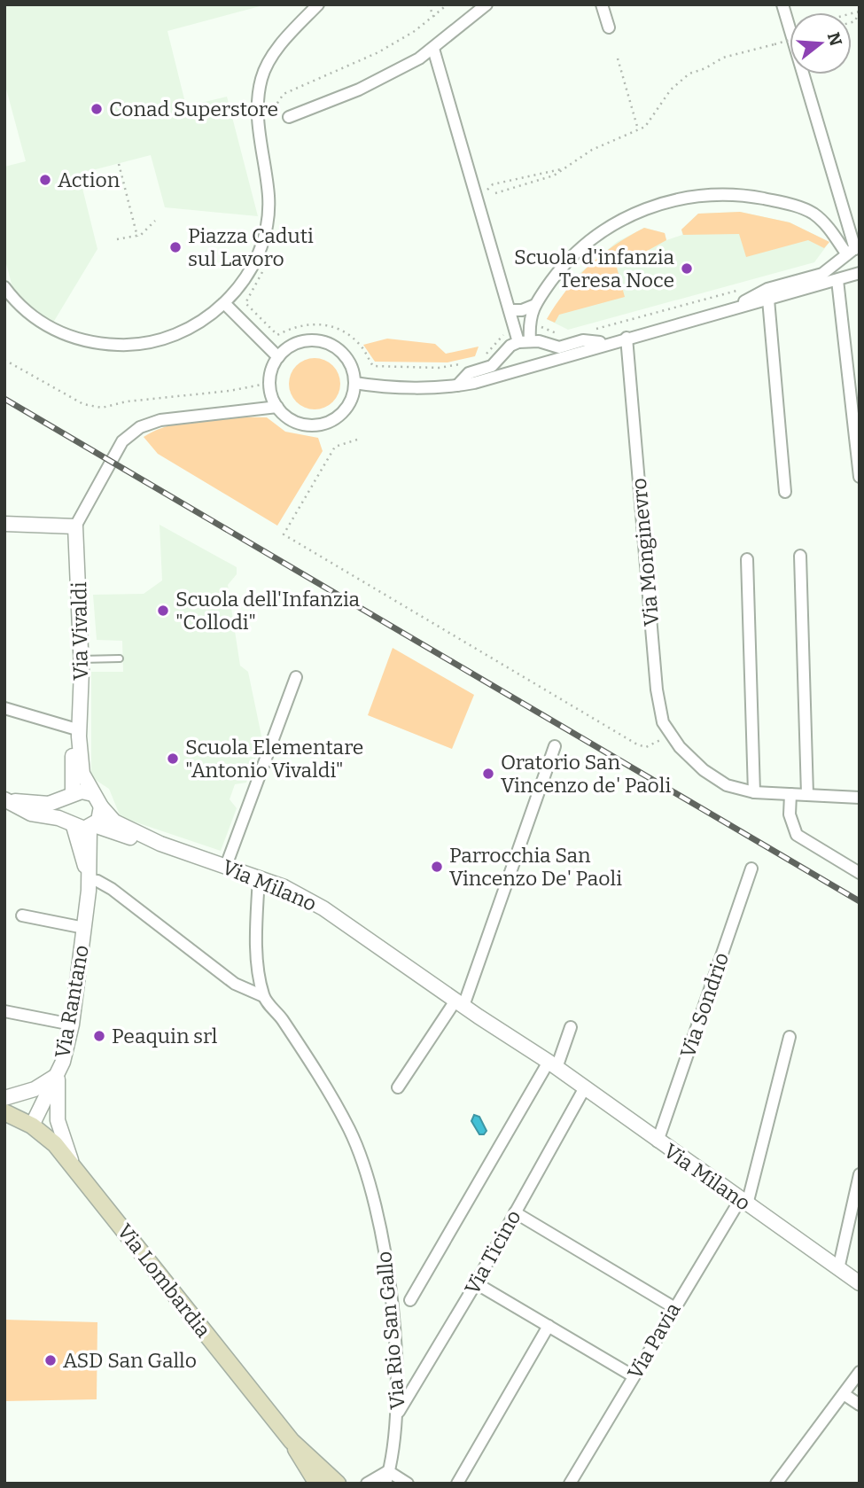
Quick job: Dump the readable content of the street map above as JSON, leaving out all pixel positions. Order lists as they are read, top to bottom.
{
  "streets": {
    "main road": ["Via Lombardia"],
    "street": [
      "Via Monginevro",
      "Via Vivaldi",
      "Via Milano",
      "Via Rantano",
      "Via Sondrio",
      "Via Ticino",
      "Via Rio San Gallo",
      "Via Pavia"
    ]
  },
  "crossings": [
    ["Via Vivaldi", "Via Milano"],
    ["Via Vivaldi", "Via Rantano"],
    ["Via Milano", "Via Rantano"],
    ["Via Milano", "Via Sondrio"],
    ["Via Milano", "Via Ticino"],
    ["Via Milano", "Via Pavia"],
    ["Via Rantano", "Via Lombardia"],
    ["Via Rantano", "Via Rio San Gallo"],
    ["Via Ticino", "Via Rio San Gallo"]
  ],
  "places": [
    "Conad Superstore",
    "Action",
    "Piazza Caduti sul Lavoro",
    "Scuola d'infanzia Teresa Noce",
    "Scuola dell'Infanzia \"Collodi\"",
    "Scuola Elementare \"Antonio Vivaldi\"",
    "Oratorio San Vincenzo de' Paoli",
    "Parrocchia San Vincenzo De' Paoli",
    "Peaquin srl",
    "ASD San Gallo"
  ],
  "north": "right"
}
